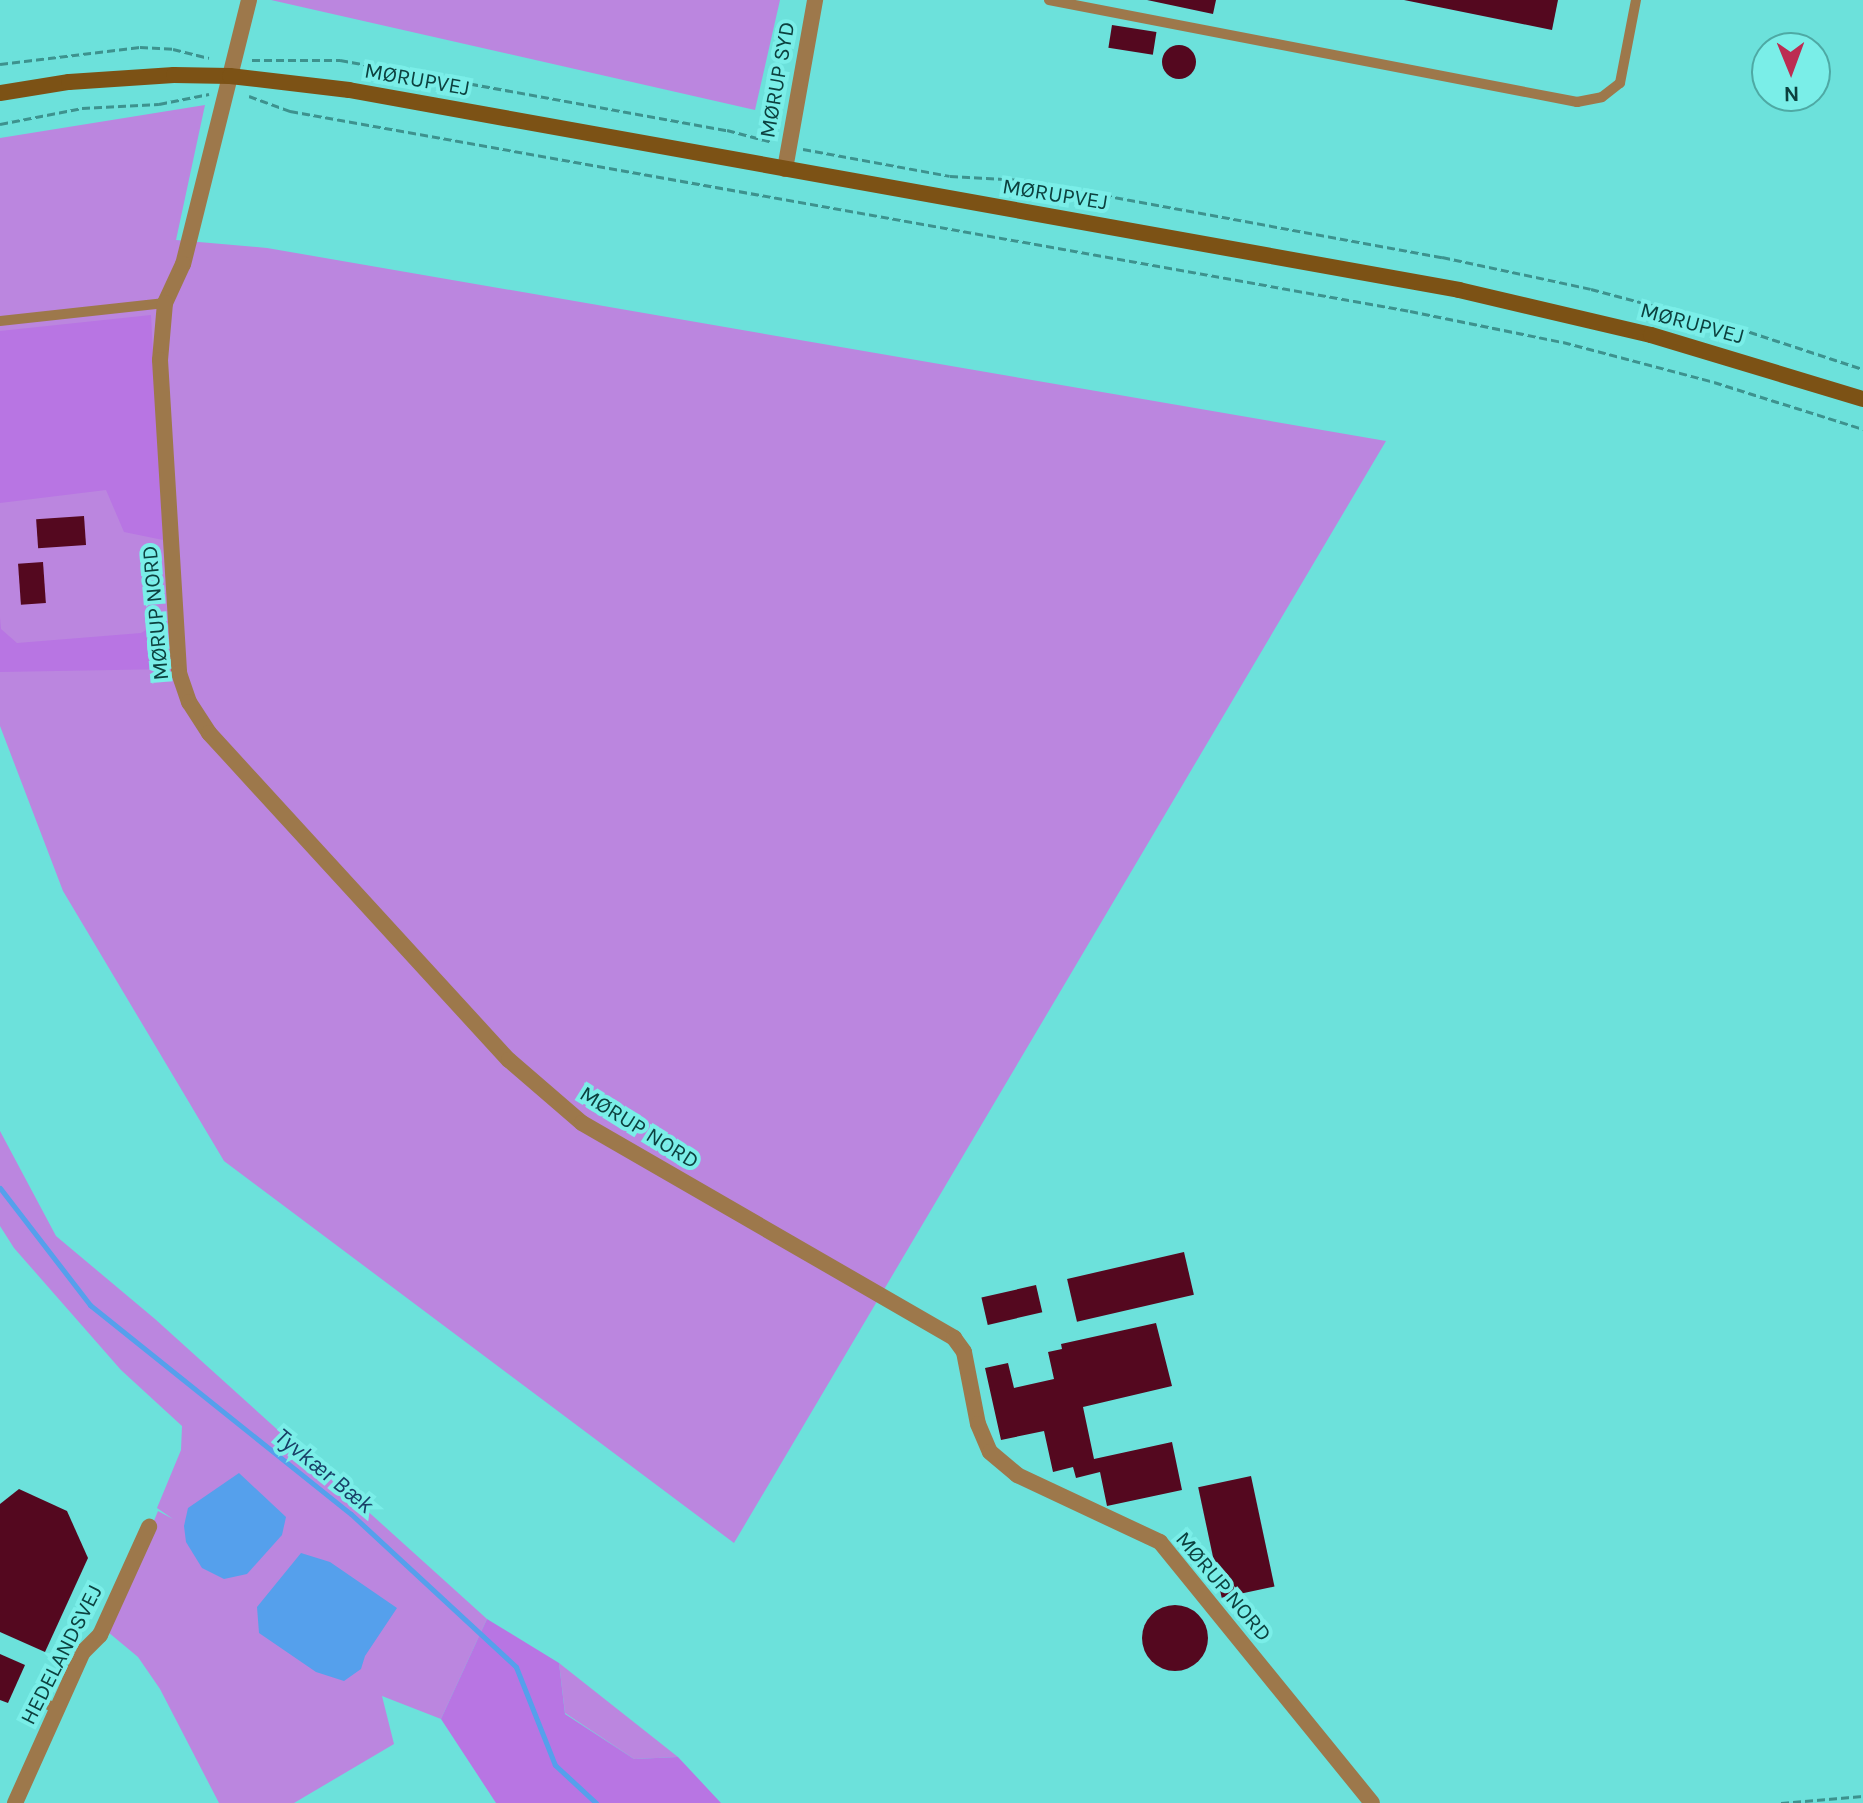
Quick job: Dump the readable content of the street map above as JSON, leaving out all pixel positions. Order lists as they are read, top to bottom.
{
  "streets": {
    "street": [
      "MØRUPVEJ",
      "MØRUP SYD",
      "MØRUP NORD",
      "HEDELANDSVEJ"
    ]
  },
  "crossings": [
    ["MØRUPVEJ", "MØRUP SYD"],
    ["MØRUPVEJ", "MØRUP NORD"]
  ],
  "water": ["Tyvkær Bæk"],
  "north": "bottom"
}
